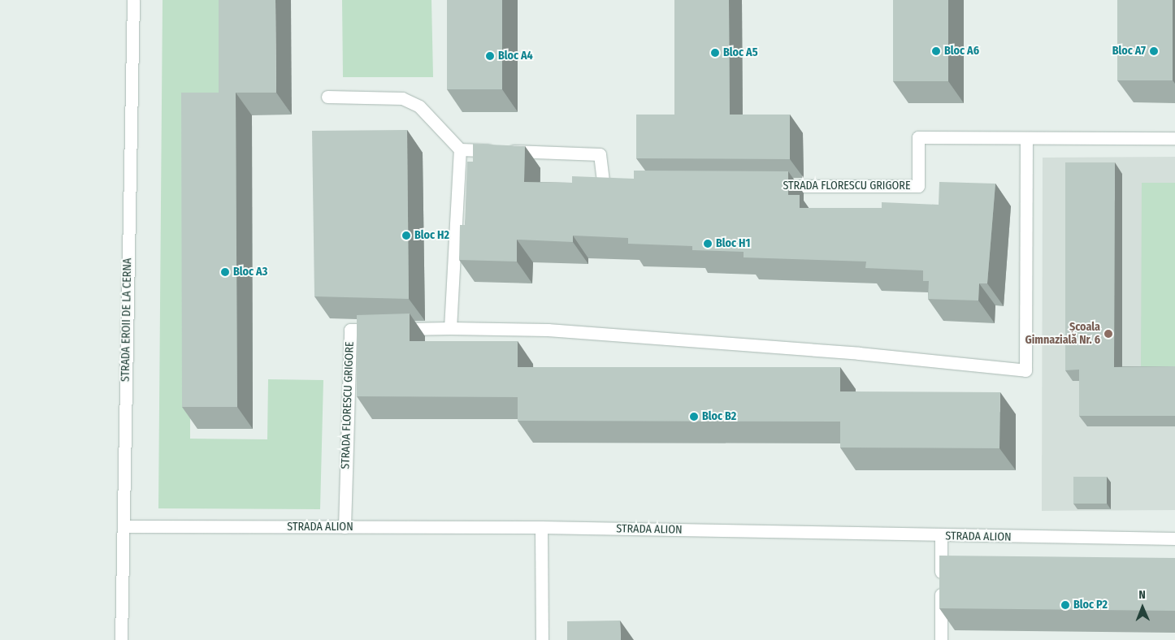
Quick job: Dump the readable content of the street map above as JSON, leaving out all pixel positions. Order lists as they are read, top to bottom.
{
  "streets": {
    "street": ["STRADA FLORESCU GRIGORE", "STRADA EROII DE LA CERNA", "STRADA ALION"]
  },
  "crossings": [
    ["STRADA FLORESCU GRIGORE", "STRADA ALION"],
    ["STRADA EROII DE LA CERNA", "STRADA ALION"]
  ],
  "places": [
    "Bloc A6",
    "Bloc A7",
    "Bloc A5",
    "Bloc A4",
    "Bloc H2",
    "Bloc H1",
    "Bloc A3",
    "Școala Gimnazială Nr. 6",
    "Bloc B2",
    "Bloc P2"
  ],
  "north": "top"
}
